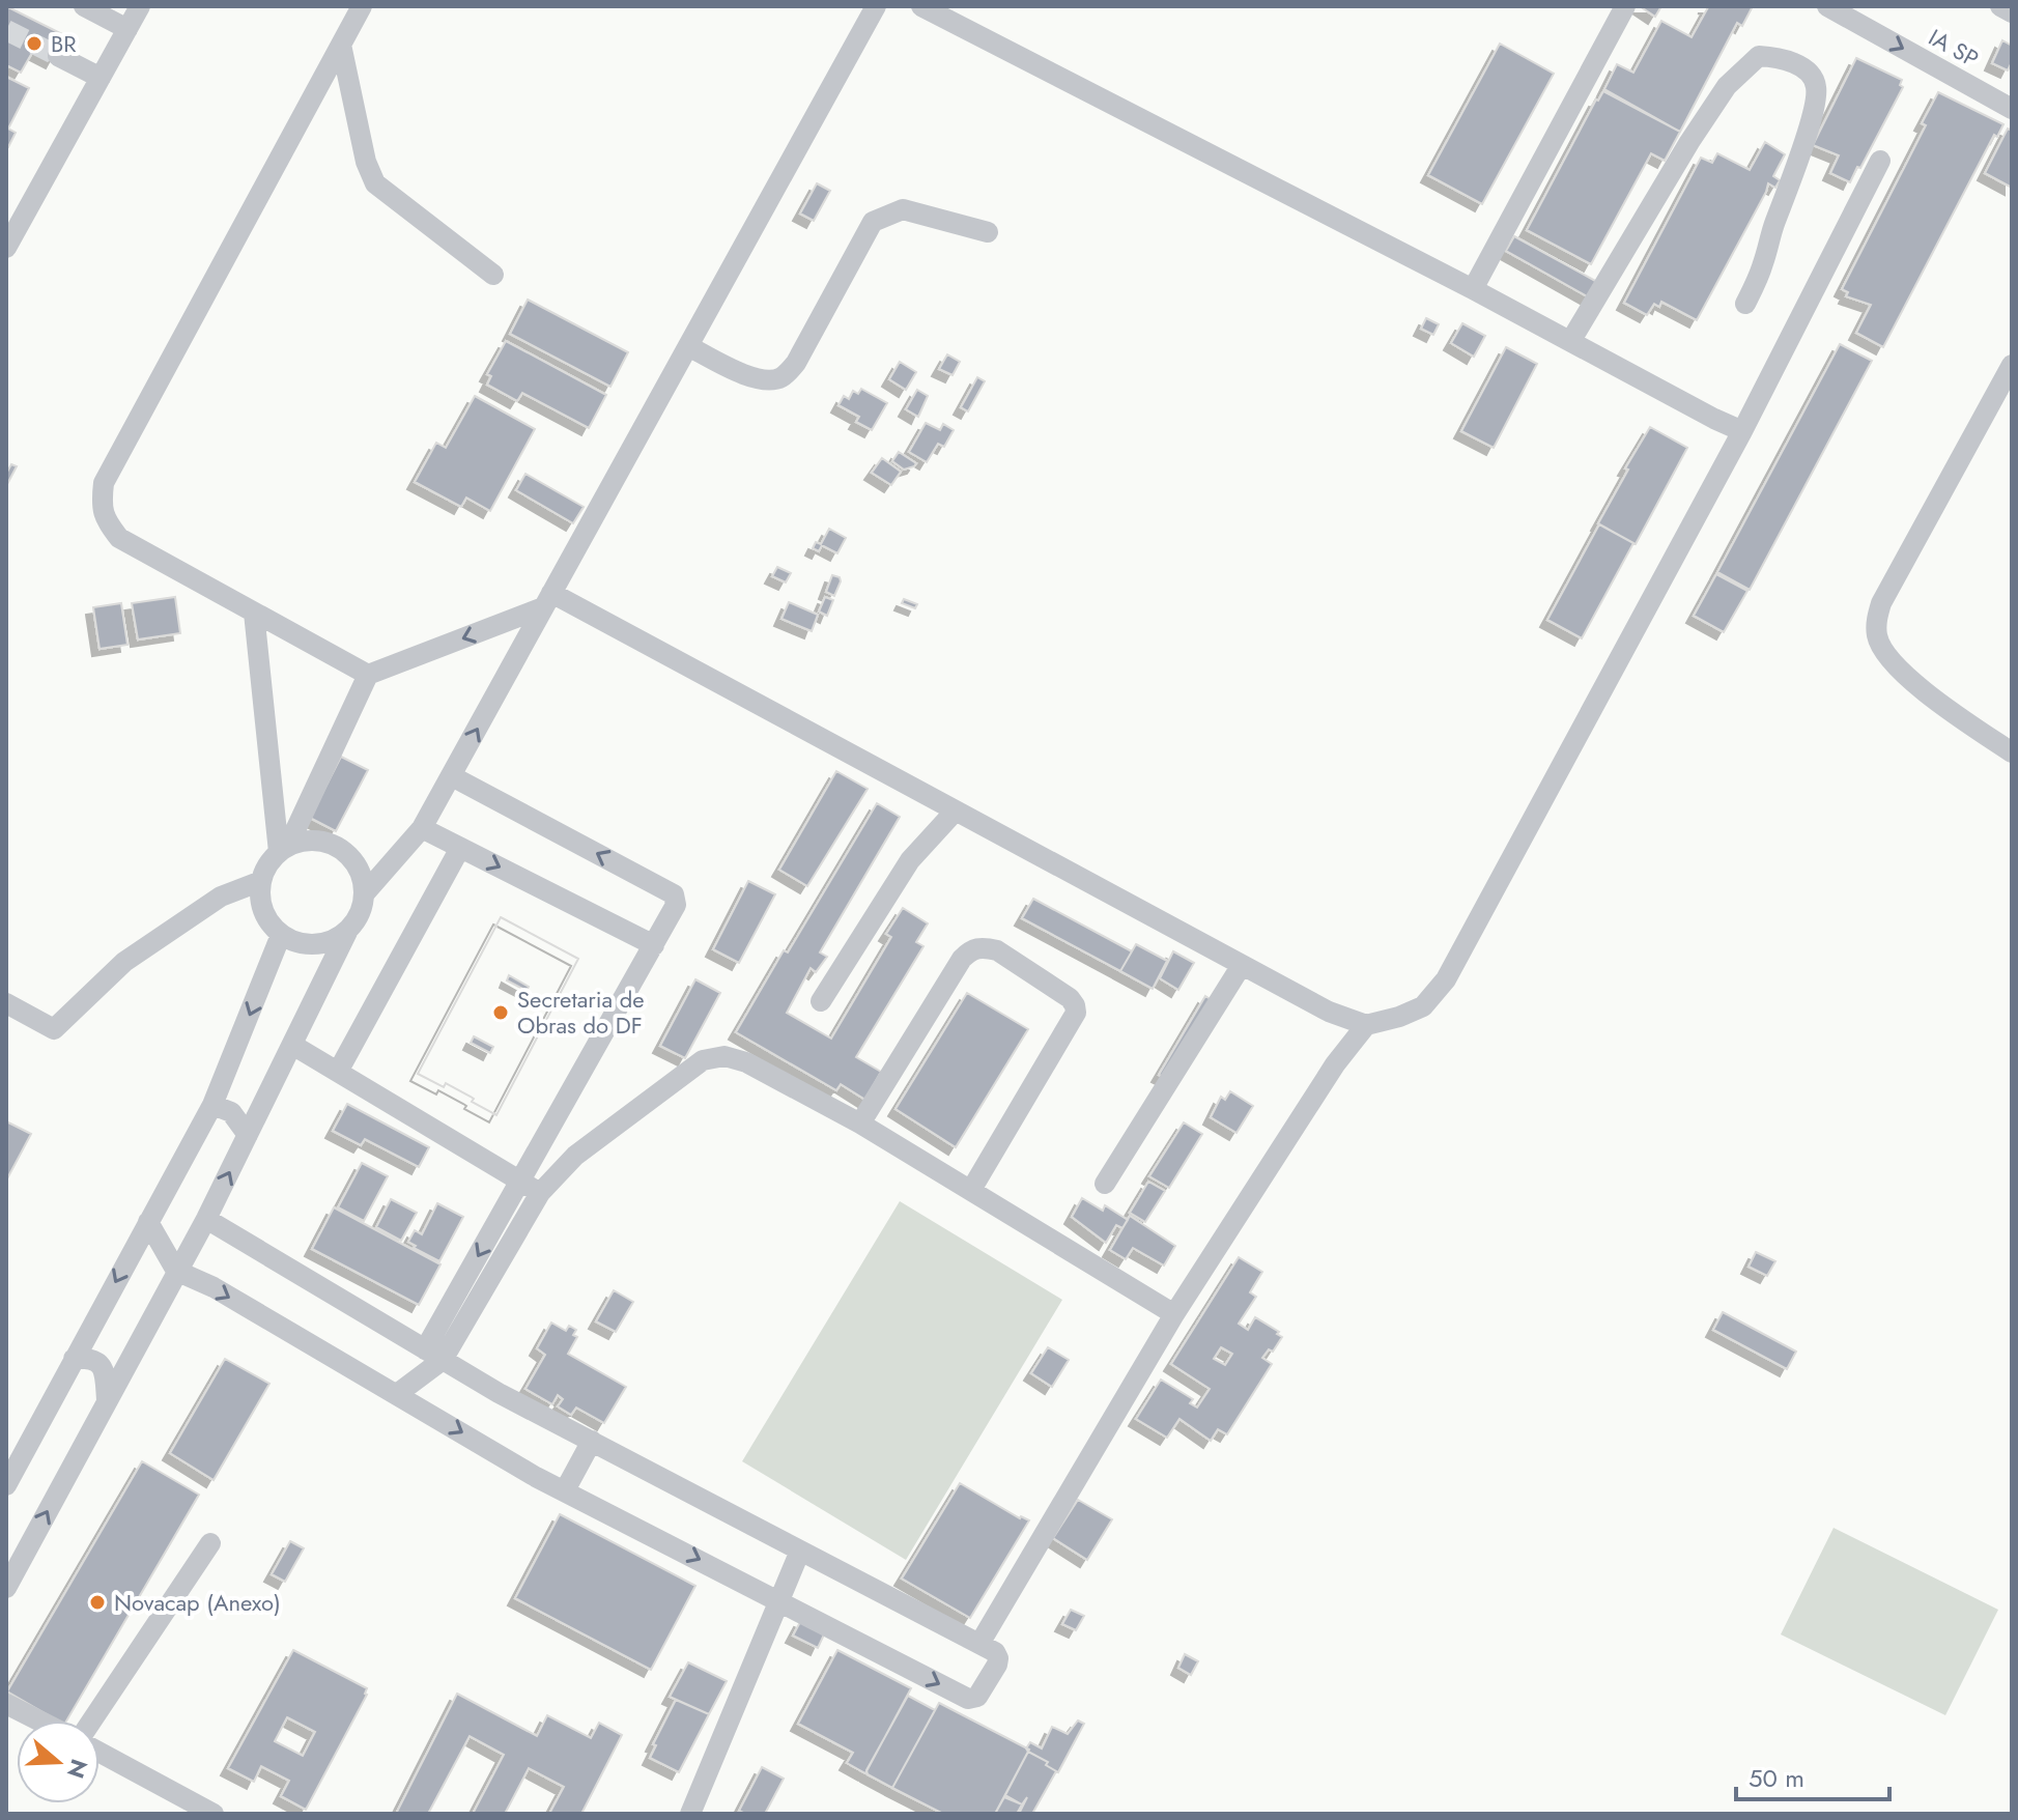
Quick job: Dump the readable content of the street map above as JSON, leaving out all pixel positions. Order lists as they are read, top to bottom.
{
  "streets": {
    "street": ["IA SP"]
  },
  "one_way": ["IA SP"],
  "places": ["BR", "Secretaria de Obras do DF", "Novacap (Anexo)"],
  "scale_bar": "50 m",
  "north": "right"
}
